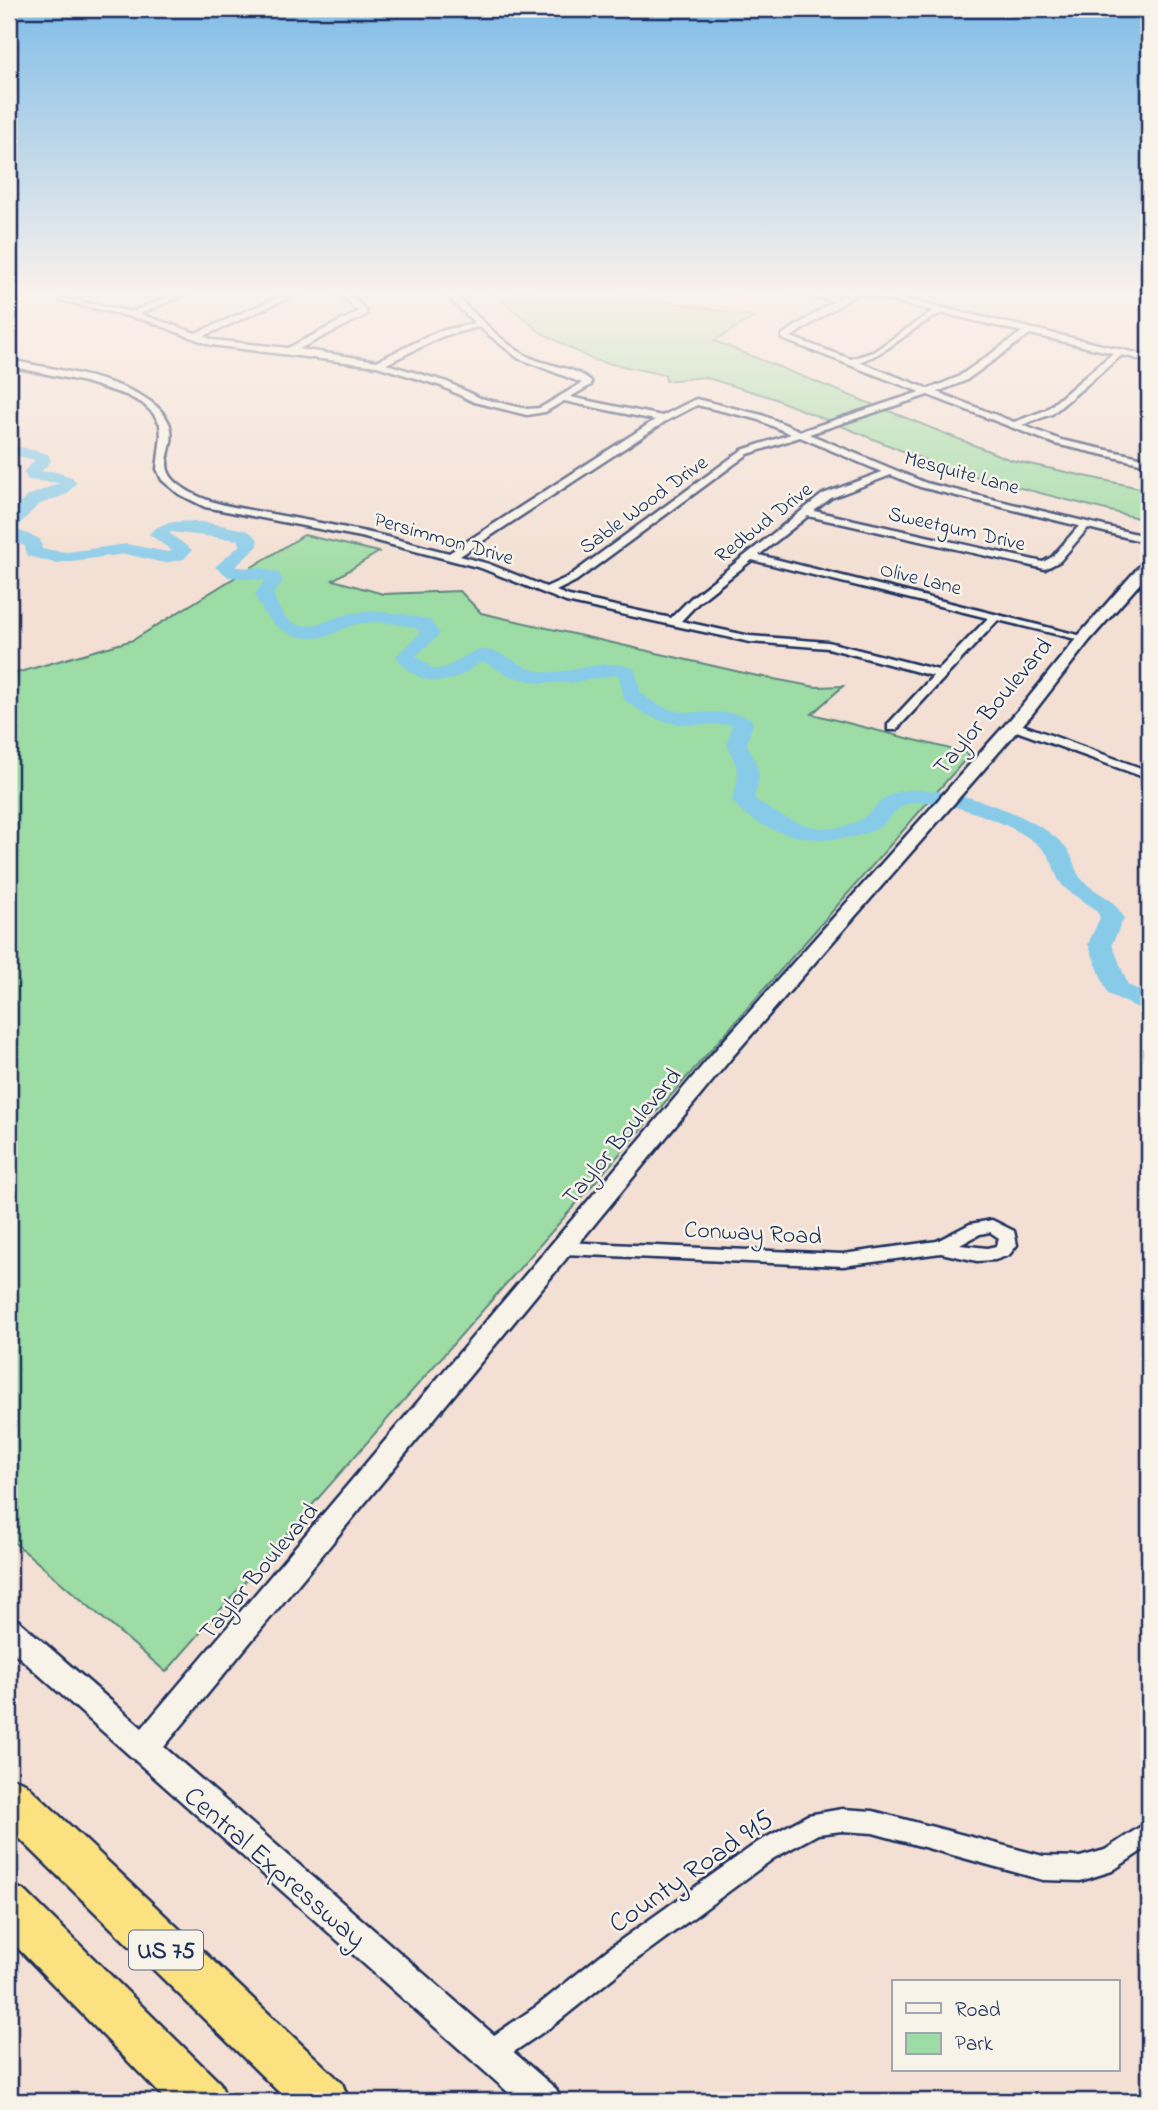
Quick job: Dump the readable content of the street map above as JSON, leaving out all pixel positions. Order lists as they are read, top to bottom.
{
  "streets": {
    "highway": ["US 75"],
    "street": [
      "Mesquite Lane",
      "Sable Wood Drive",
      "Redbud Drive",
      "Sweetgum Drive",
      "Persimmon Drive",
      "Olive Lane",
      "Taylor Boulevard",
      "Conway Road",
      "Central Expressway",
      "County Road 915"
    ]
  },
  "crossings": [
    ["Mesquite Lane", "Sable Wood Drive"],
    ["Mesquite Lane", "Redbud Drive"],
    ["Mesquite Lane", "Sweetgum Drive"],
    ["Sable Wood Drive", "Persimmon Drive"],
    ["Redbud Drive", "Sweetgum Drive"],
    ["Redbud Drive", "Persimmon Drive"],
    ["Redbud Drive", "Olive Lane"],
    ["Olive Lane", "Taylor Boulevard"],
    ["Taylor Boulevard", "Conway Road"],
    ["Taylor Boulevard", "Central Expressway"],
    ["Central Expressway", "County Road 915"]
  ],
  "legend": ["Road", "Park"]
}
